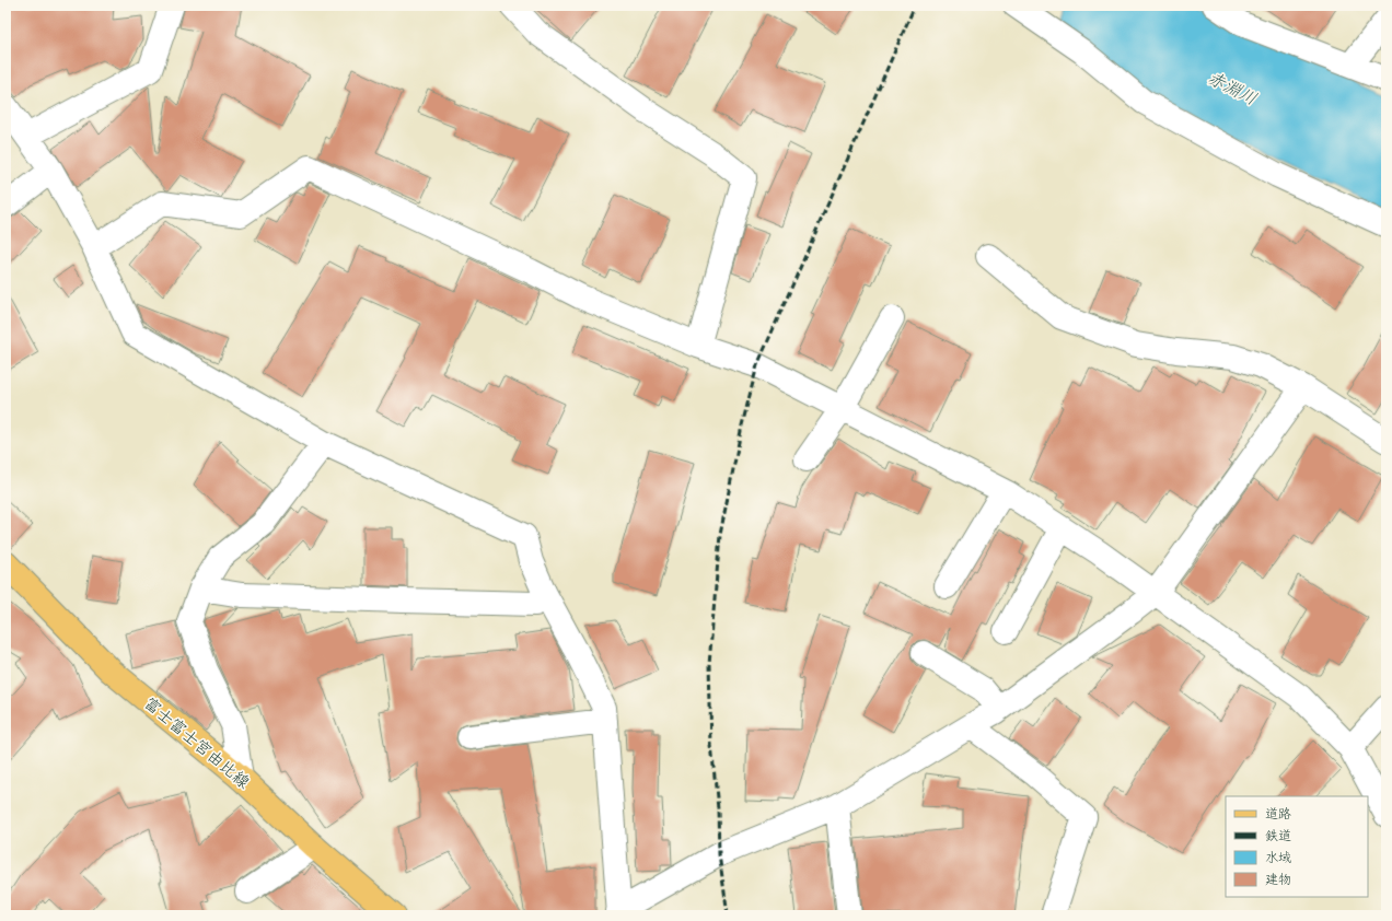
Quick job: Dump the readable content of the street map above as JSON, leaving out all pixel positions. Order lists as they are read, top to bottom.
{
  "streets": {
    "main road": ["富士富士宮由比線"]
  },
  "water": ["赤淵川"],
  "legend": [
    "道路",
    "鉄道",
    "水域",
    "建物"
  ]
}
